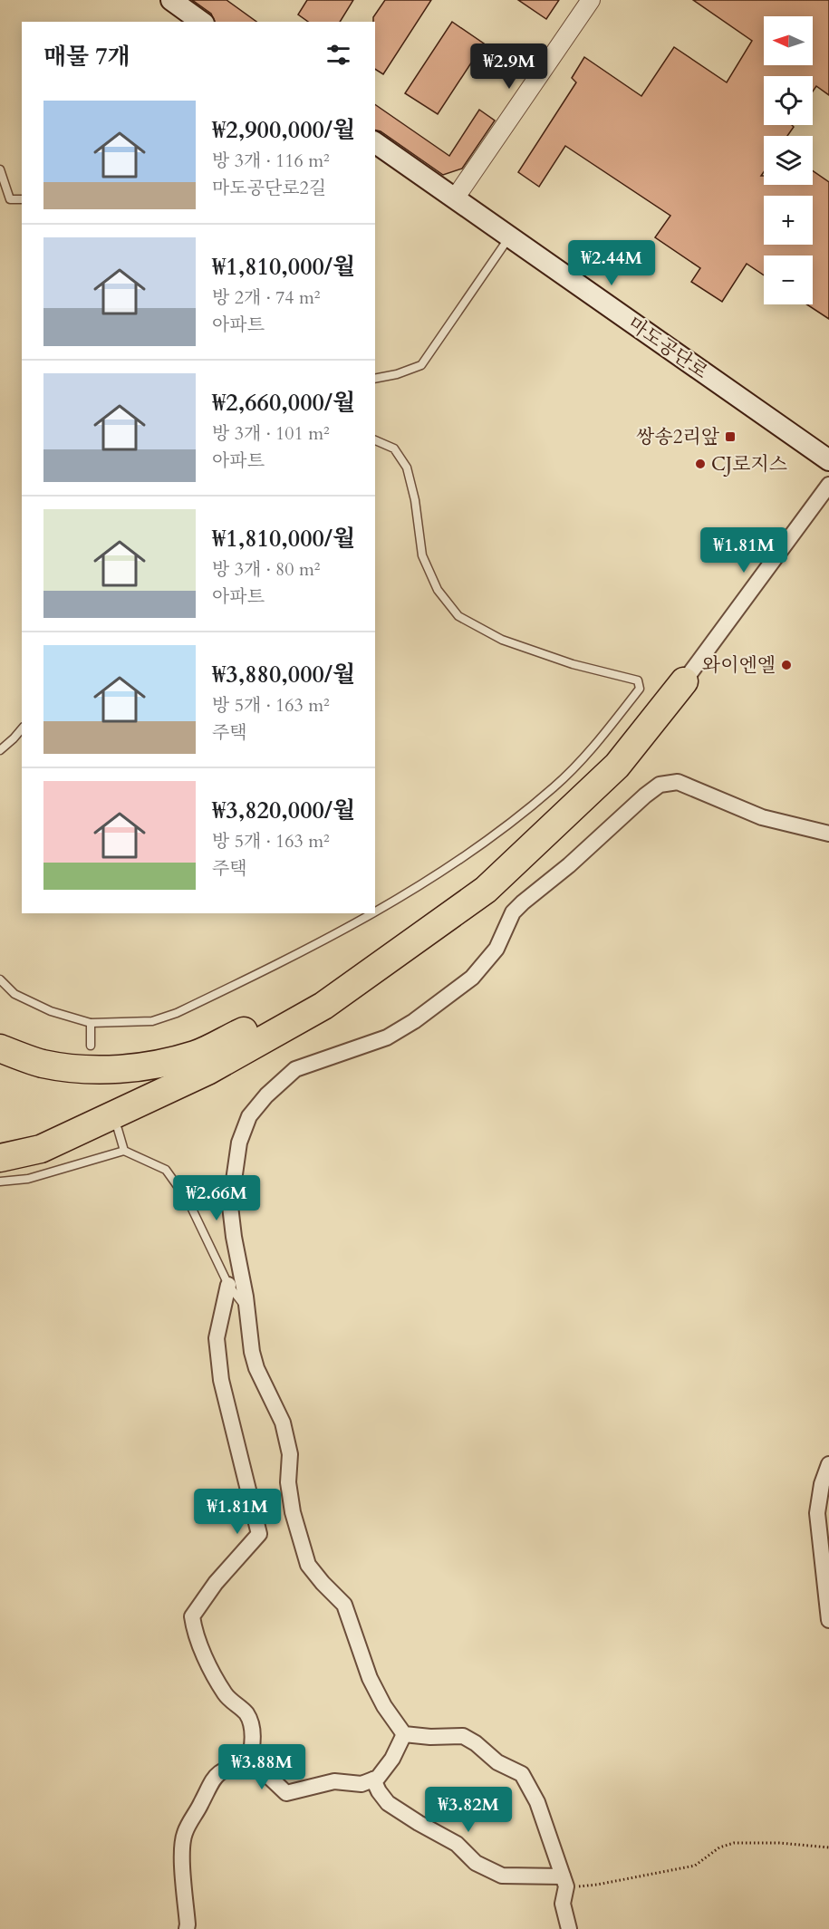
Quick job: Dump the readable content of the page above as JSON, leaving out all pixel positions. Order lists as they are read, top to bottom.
{
  "streets": {
    "main road": ["마도공단로"]
  },
  "places": {
    "transit": ["쌍송2리앞"],
    "other": ["CJ로지스", "와이엔엘"]
  },
  "north": "left",
  "page": {
    "map_buttons": ["+", "−"],
    "heading": "매물 7개",
    "price": [
      "₩2.9M",
      "₩2.44M",
      "₩1.81M",
      "₩2.66M",
      "₩1.81M",
      "₩3.88M",
      "₩3.82M"
    ],
    "list": [
      {
        "name": "₩2,900,000/월",
        "note": "방 3개 · 116 m² · 마도공단로2길"
      },
      {
        "name": "₩1,810,000/월",
        "note": "방 2개 · 74 m² · 아파트"
      },
      {
        "name": "₩2,660,000/월",
        "note": "방 3개 · 101 m² · 아파트"
      },
      {
        "name": "₩1,810,000/월",
        "note": "방 3개 · 80 m² · 아파트"
      },
      {
        "name": "₩3,880,000/월",
        "note": "방 5개 · 163 m² · 주택"
      },
      {
        "name": "₩3,820,000/월",
        "note": "방 5개 · 163 m² · 주택"
      }
    ]
  }
}
